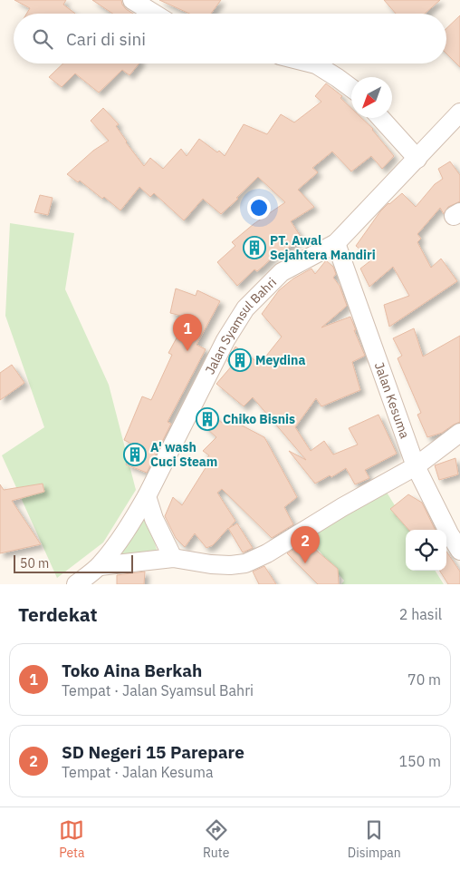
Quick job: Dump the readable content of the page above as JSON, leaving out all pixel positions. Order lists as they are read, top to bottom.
{
  "streets": {
    "street": ["Jalan Syamsul Bahri", "Jalan Kesuma"]
  },
  "crossings": [
    ["Jalan Syamsul Bahri", "Jalan Kesuma"]
  ],
  "places": {
    "building": [
      "PT. Awal Sejahtera Mandiri",
      "Meydina",
      "Chiko Bisnis",
      "A' wash Cuci Steam"
    ]
  },
  "scale_bar": "50 m",
  "north": "bottom left",
  "page": {
    "search": "Cari di sini",
    "pins": ["1", "2"],
    "scale": "50 m",
    "heading": ["Terdekat", "2 hasil"],
    "list": [
      {
        "mark": "1",
        "name": "Toko Aina Berkah",
        "note": "Tempat · Jalan Syamsul Bahri",
        "value": "70 m"
      },
      {
        "mark": "2",
        "name": "SD Negeri 15 Parepare",
        "note": "Tempat · Jalan Kesuma",
        "value": "150 m"
      }
    ],
    "nav": ["Peta", "Rute", "Disimpan"]
  }
}
